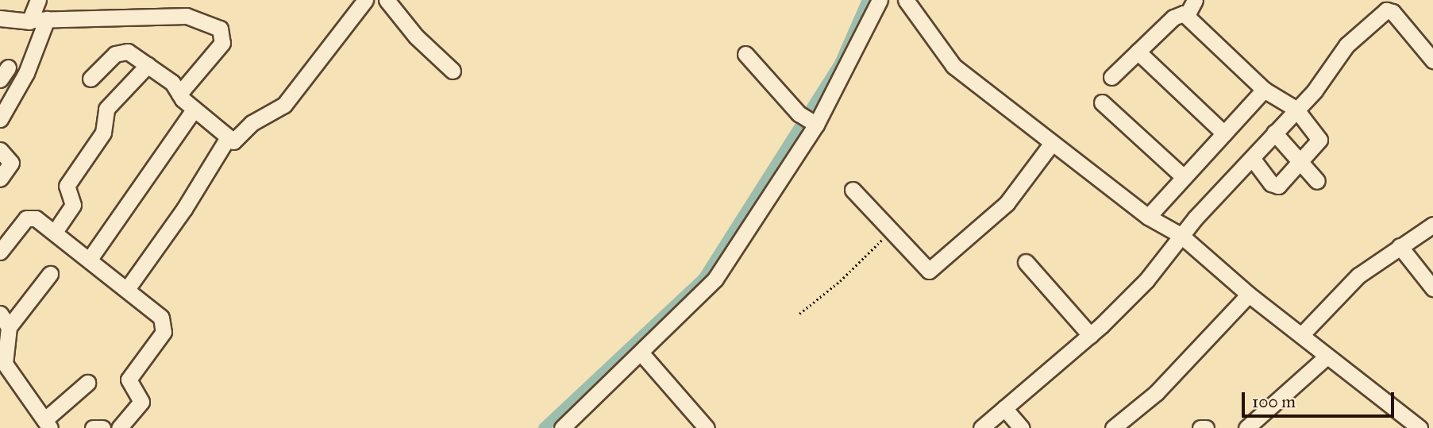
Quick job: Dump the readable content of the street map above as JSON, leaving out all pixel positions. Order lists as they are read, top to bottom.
{
  "scale_bar": "100 m"
}
